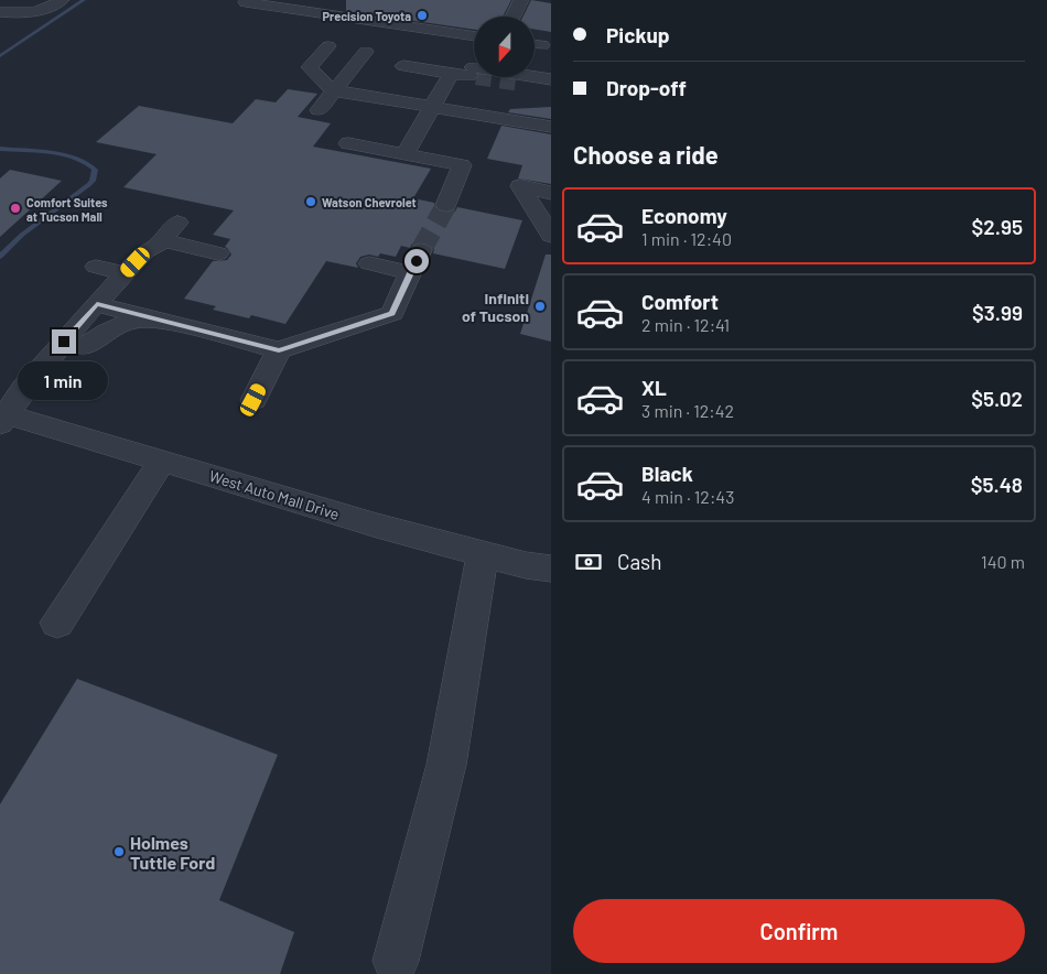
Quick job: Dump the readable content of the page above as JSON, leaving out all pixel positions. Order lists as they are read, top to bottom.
{
  "streets": {
    "street": ["West Auto Mall Drive"]
  },
  "places": [
    "Precision Toyota",
    "Watson Chevrolet",
    "Comfort Suites at Tucson Mall",
    "Infiniti of Tucson",
    "Holmes Tuttle Ford"
  ],
  "north": "bottom",
  "page": {
    "banner": ["Pickup", "Drop-off"],
    "heading": "Choose a ride",
    "list": [
      {
        "name": "Economy",
        "note": "1 min · 12:40",
        "value": "$2.95"
      },
      {
        "name": "Comfort",
        "note": "2 min · 12:41",
        "value": "$3.99"
      },
      {
        "name": "XL",
        "note": "3 min · 12:42",
        "value": "$5.02"
      },
      {
        "name": "Black",
        "note": "4 min · 12:43",
        "value": "$5.48"
      }
    ],
    "bubble": "1 min",
    "pay": ["Cash", "140 m"],
    "buttons": "Confirm"
  }
}
